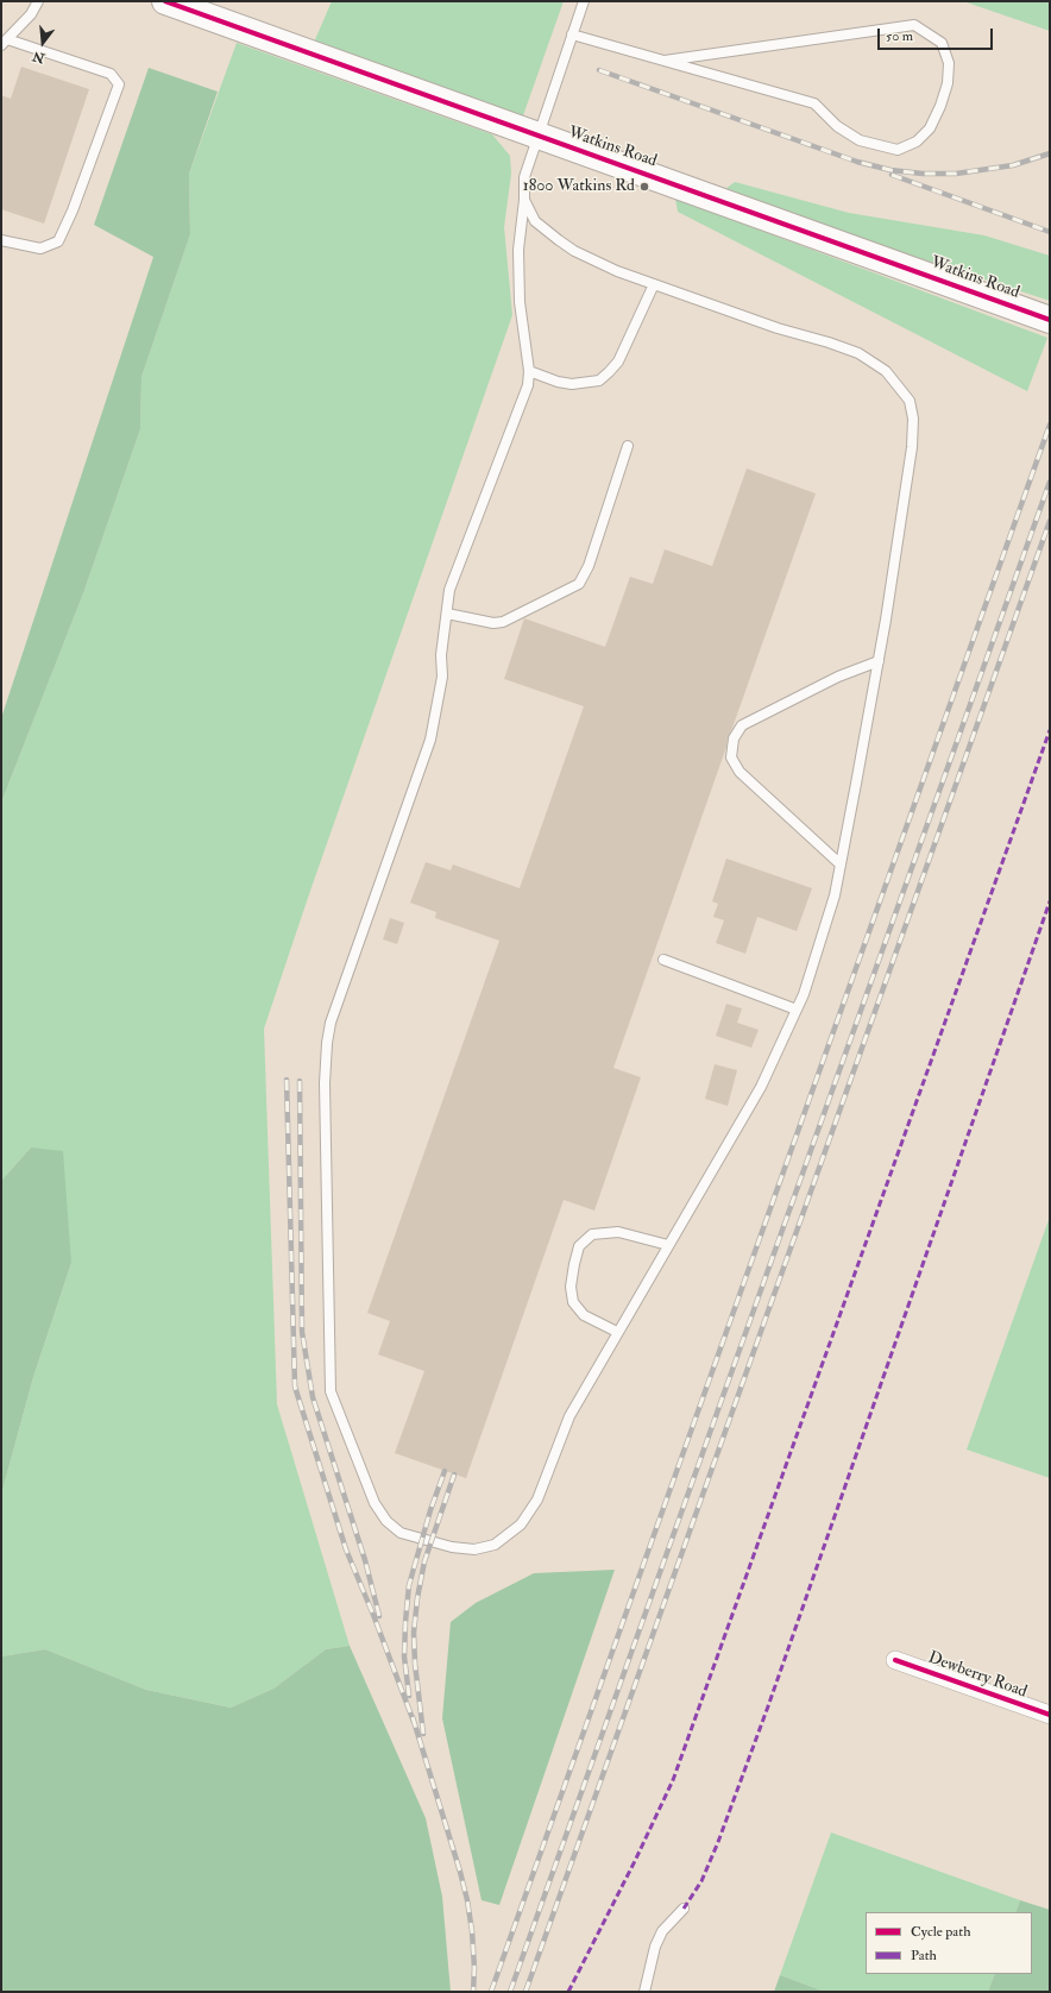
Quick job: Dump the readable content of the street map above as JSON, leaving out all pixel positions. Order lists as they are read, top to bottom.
{
  "streets": {
    "street": ["Watkins Road", "Dewberry Road"]
  },
  "places": ["1800 Watkins Rd"],
  "legend": ["Cycle path", "Path"],
  "scale_bar": "50 m",
  "north": "bottom"
}
